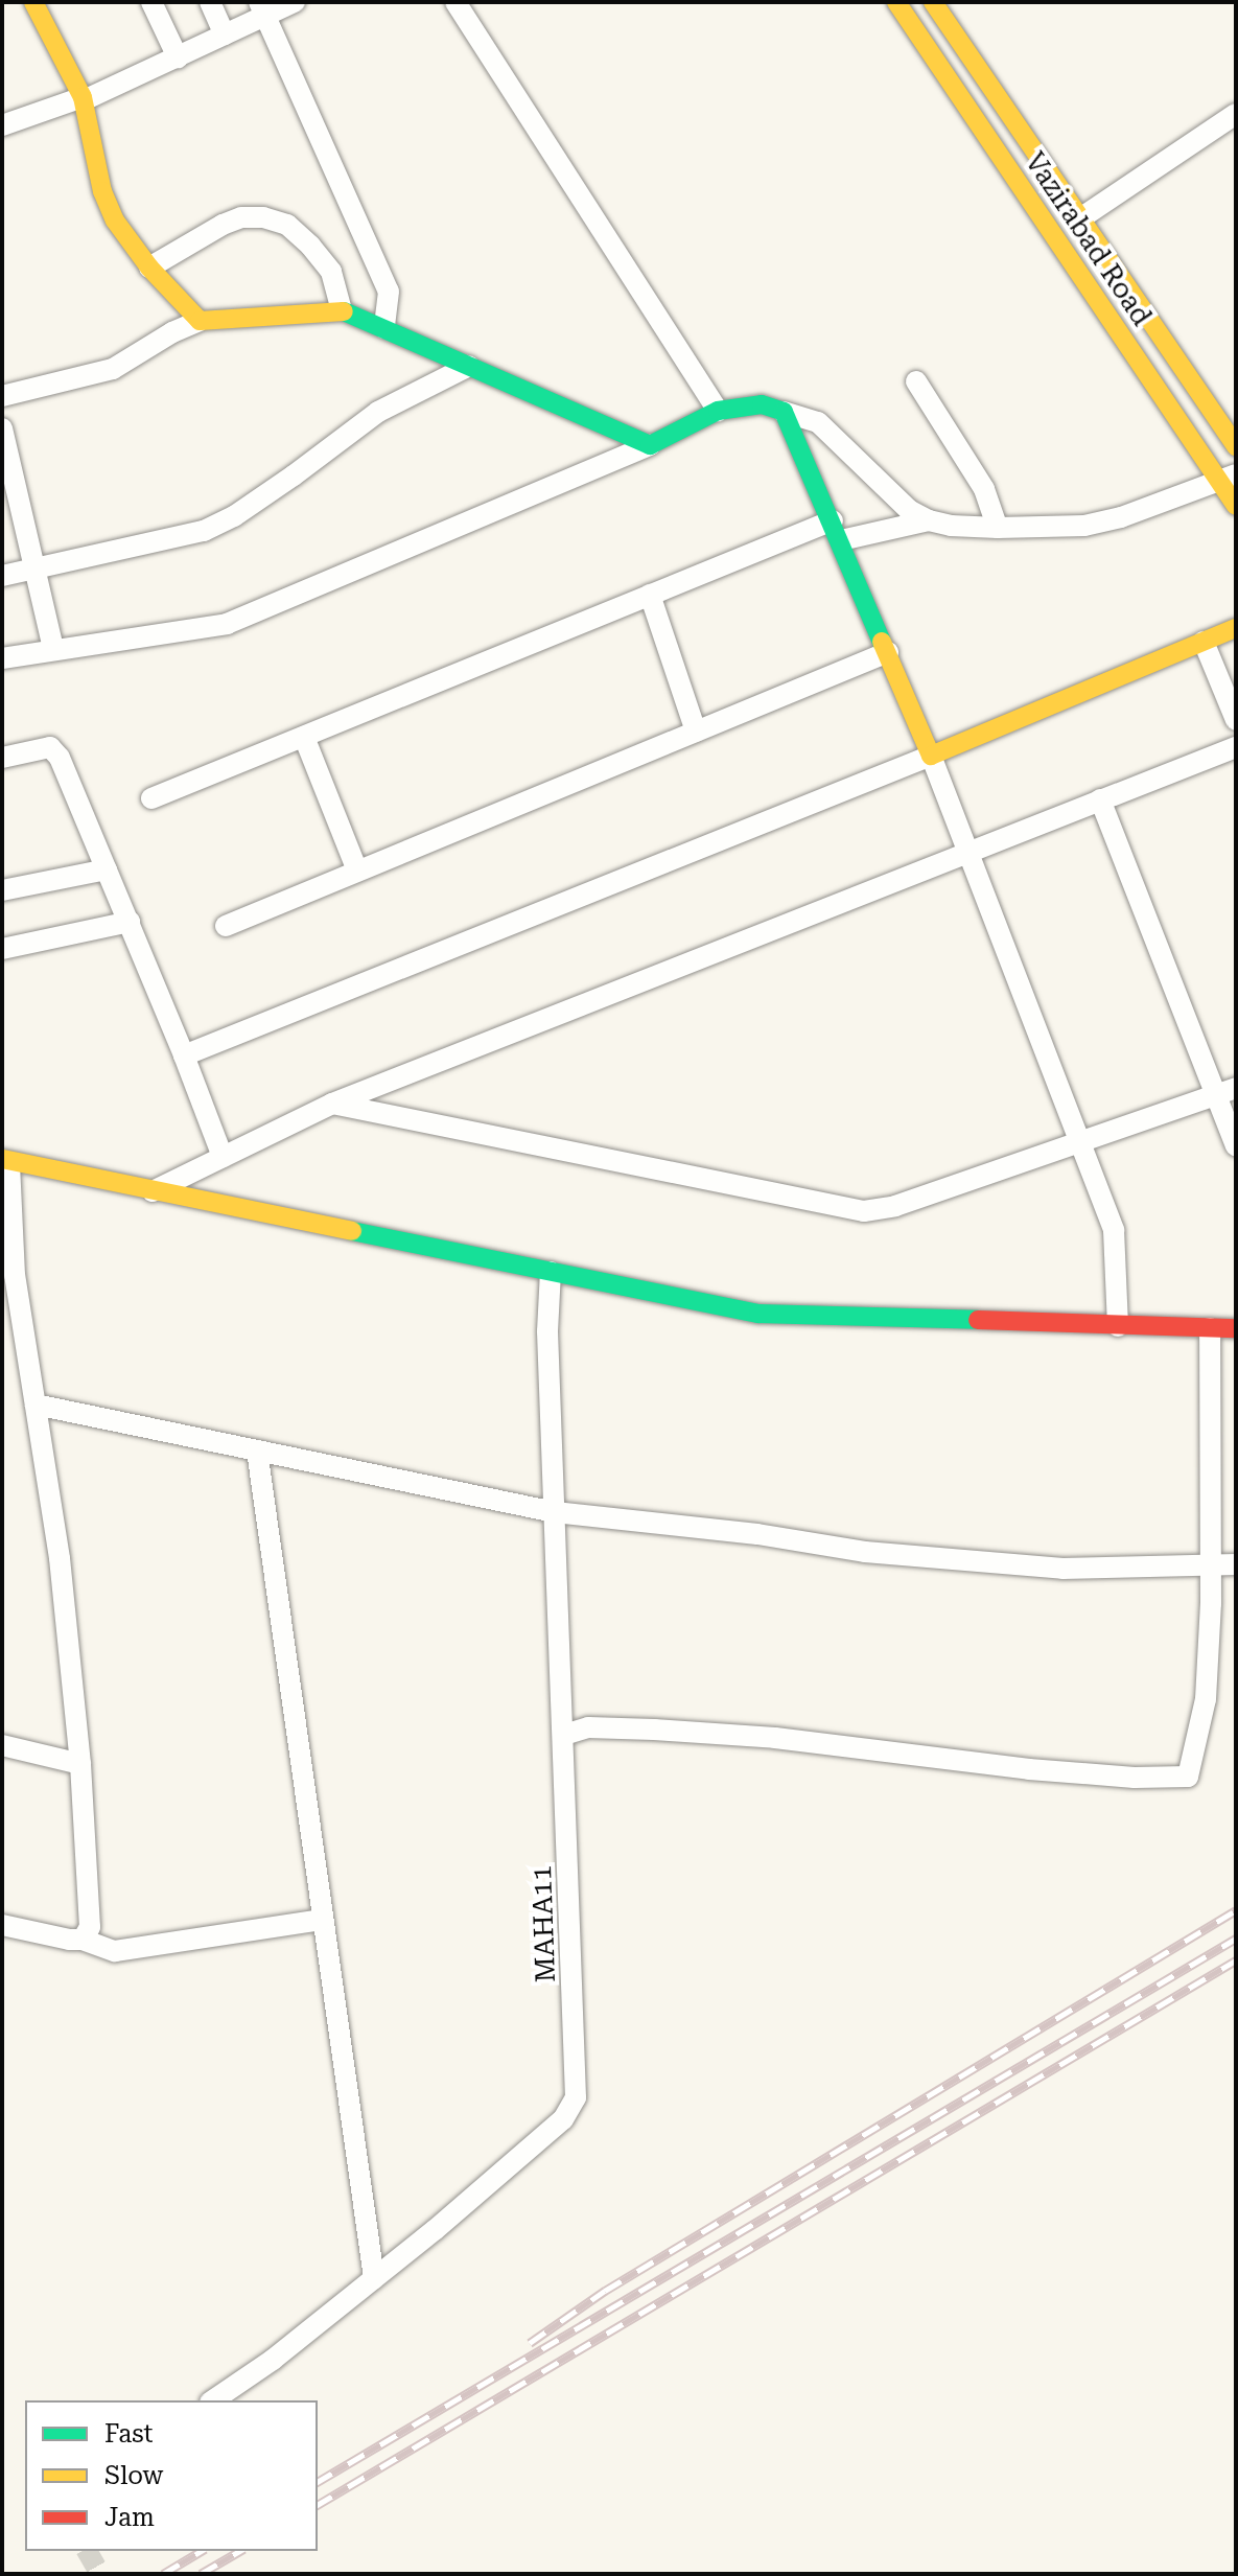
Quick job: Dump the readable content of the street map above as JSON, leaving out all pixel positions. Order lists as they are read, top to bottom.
{
  "streets": {
    "street": ["Vazirabad Road", "MAHA11"]
  },
  "legend": ["Fast", "Slow", "Jam"]
}
